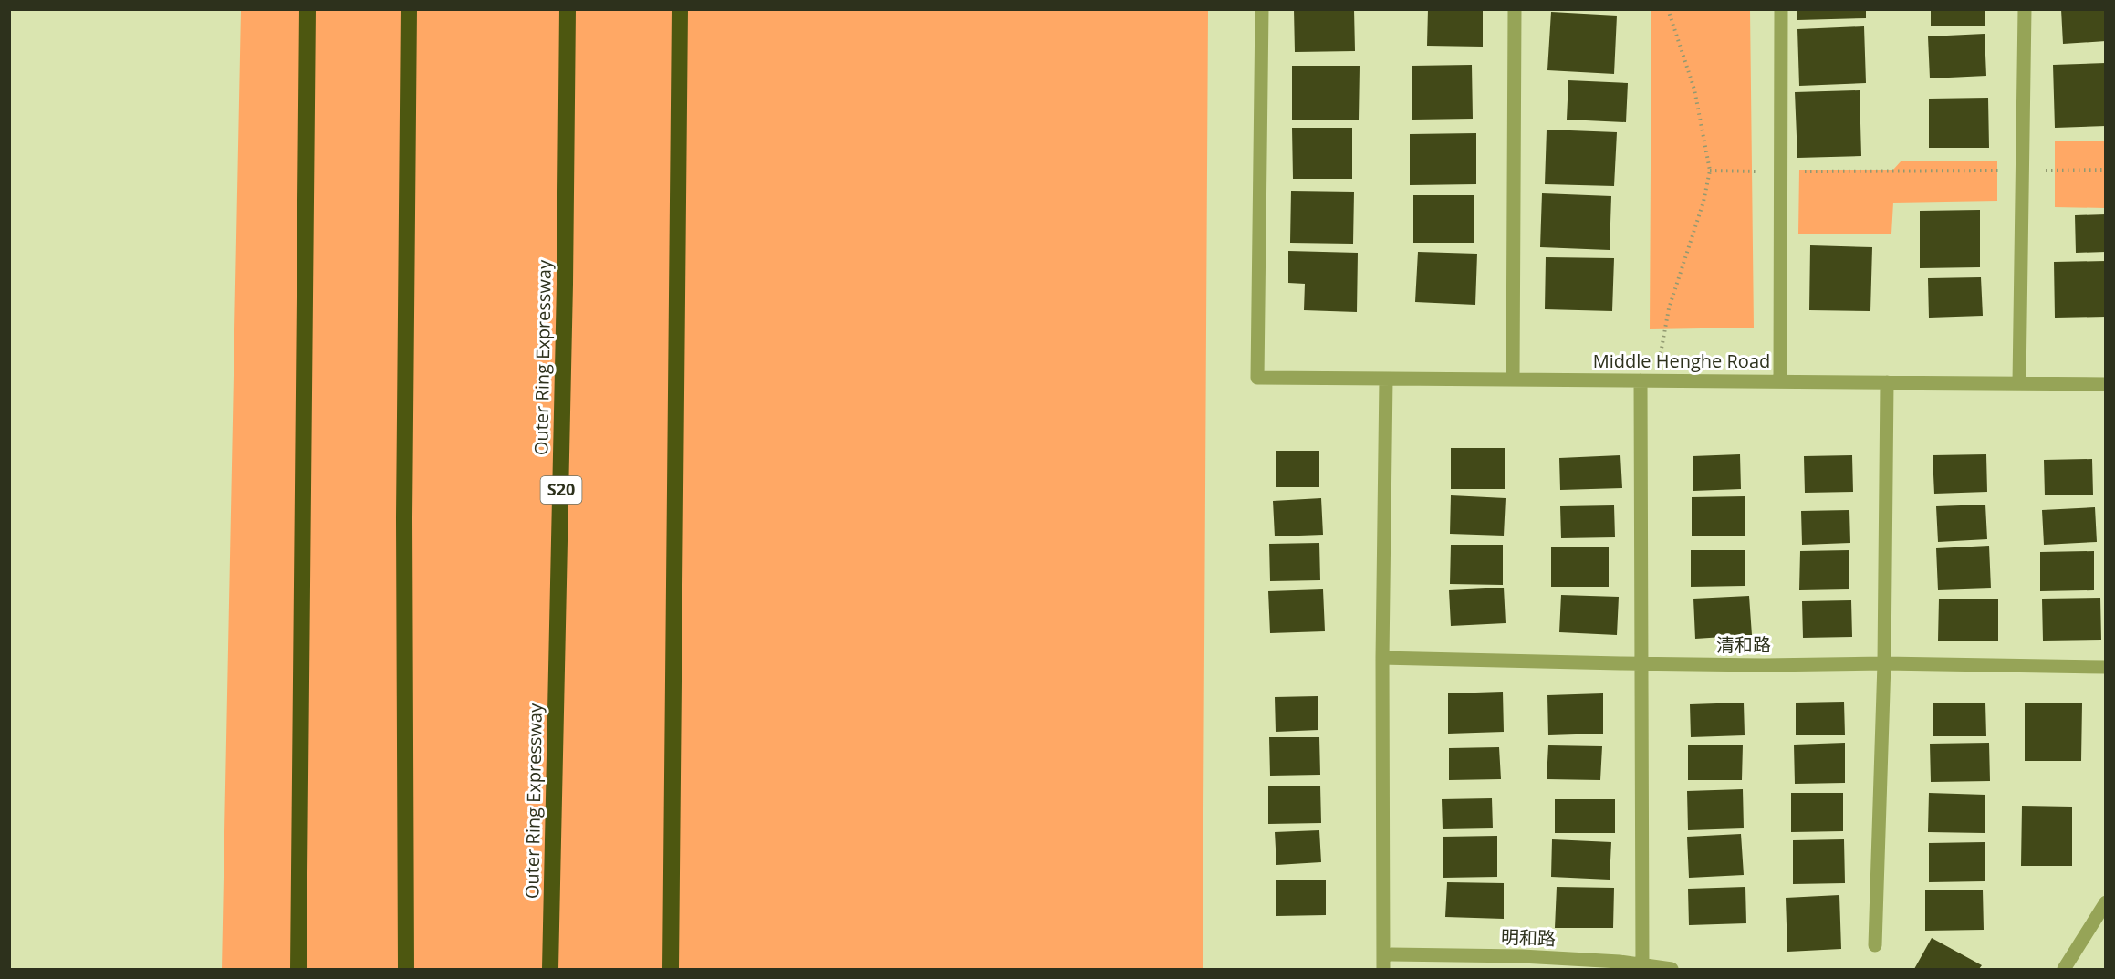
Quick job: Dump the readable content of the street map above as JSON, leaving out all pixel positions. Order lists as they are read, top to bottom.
{
  "streets": {
    "highway": ["Outer Ring Expressway", "S20"],
    "street": ["Middle Henghe Road", "清和路", "明和路"]
  }
}
